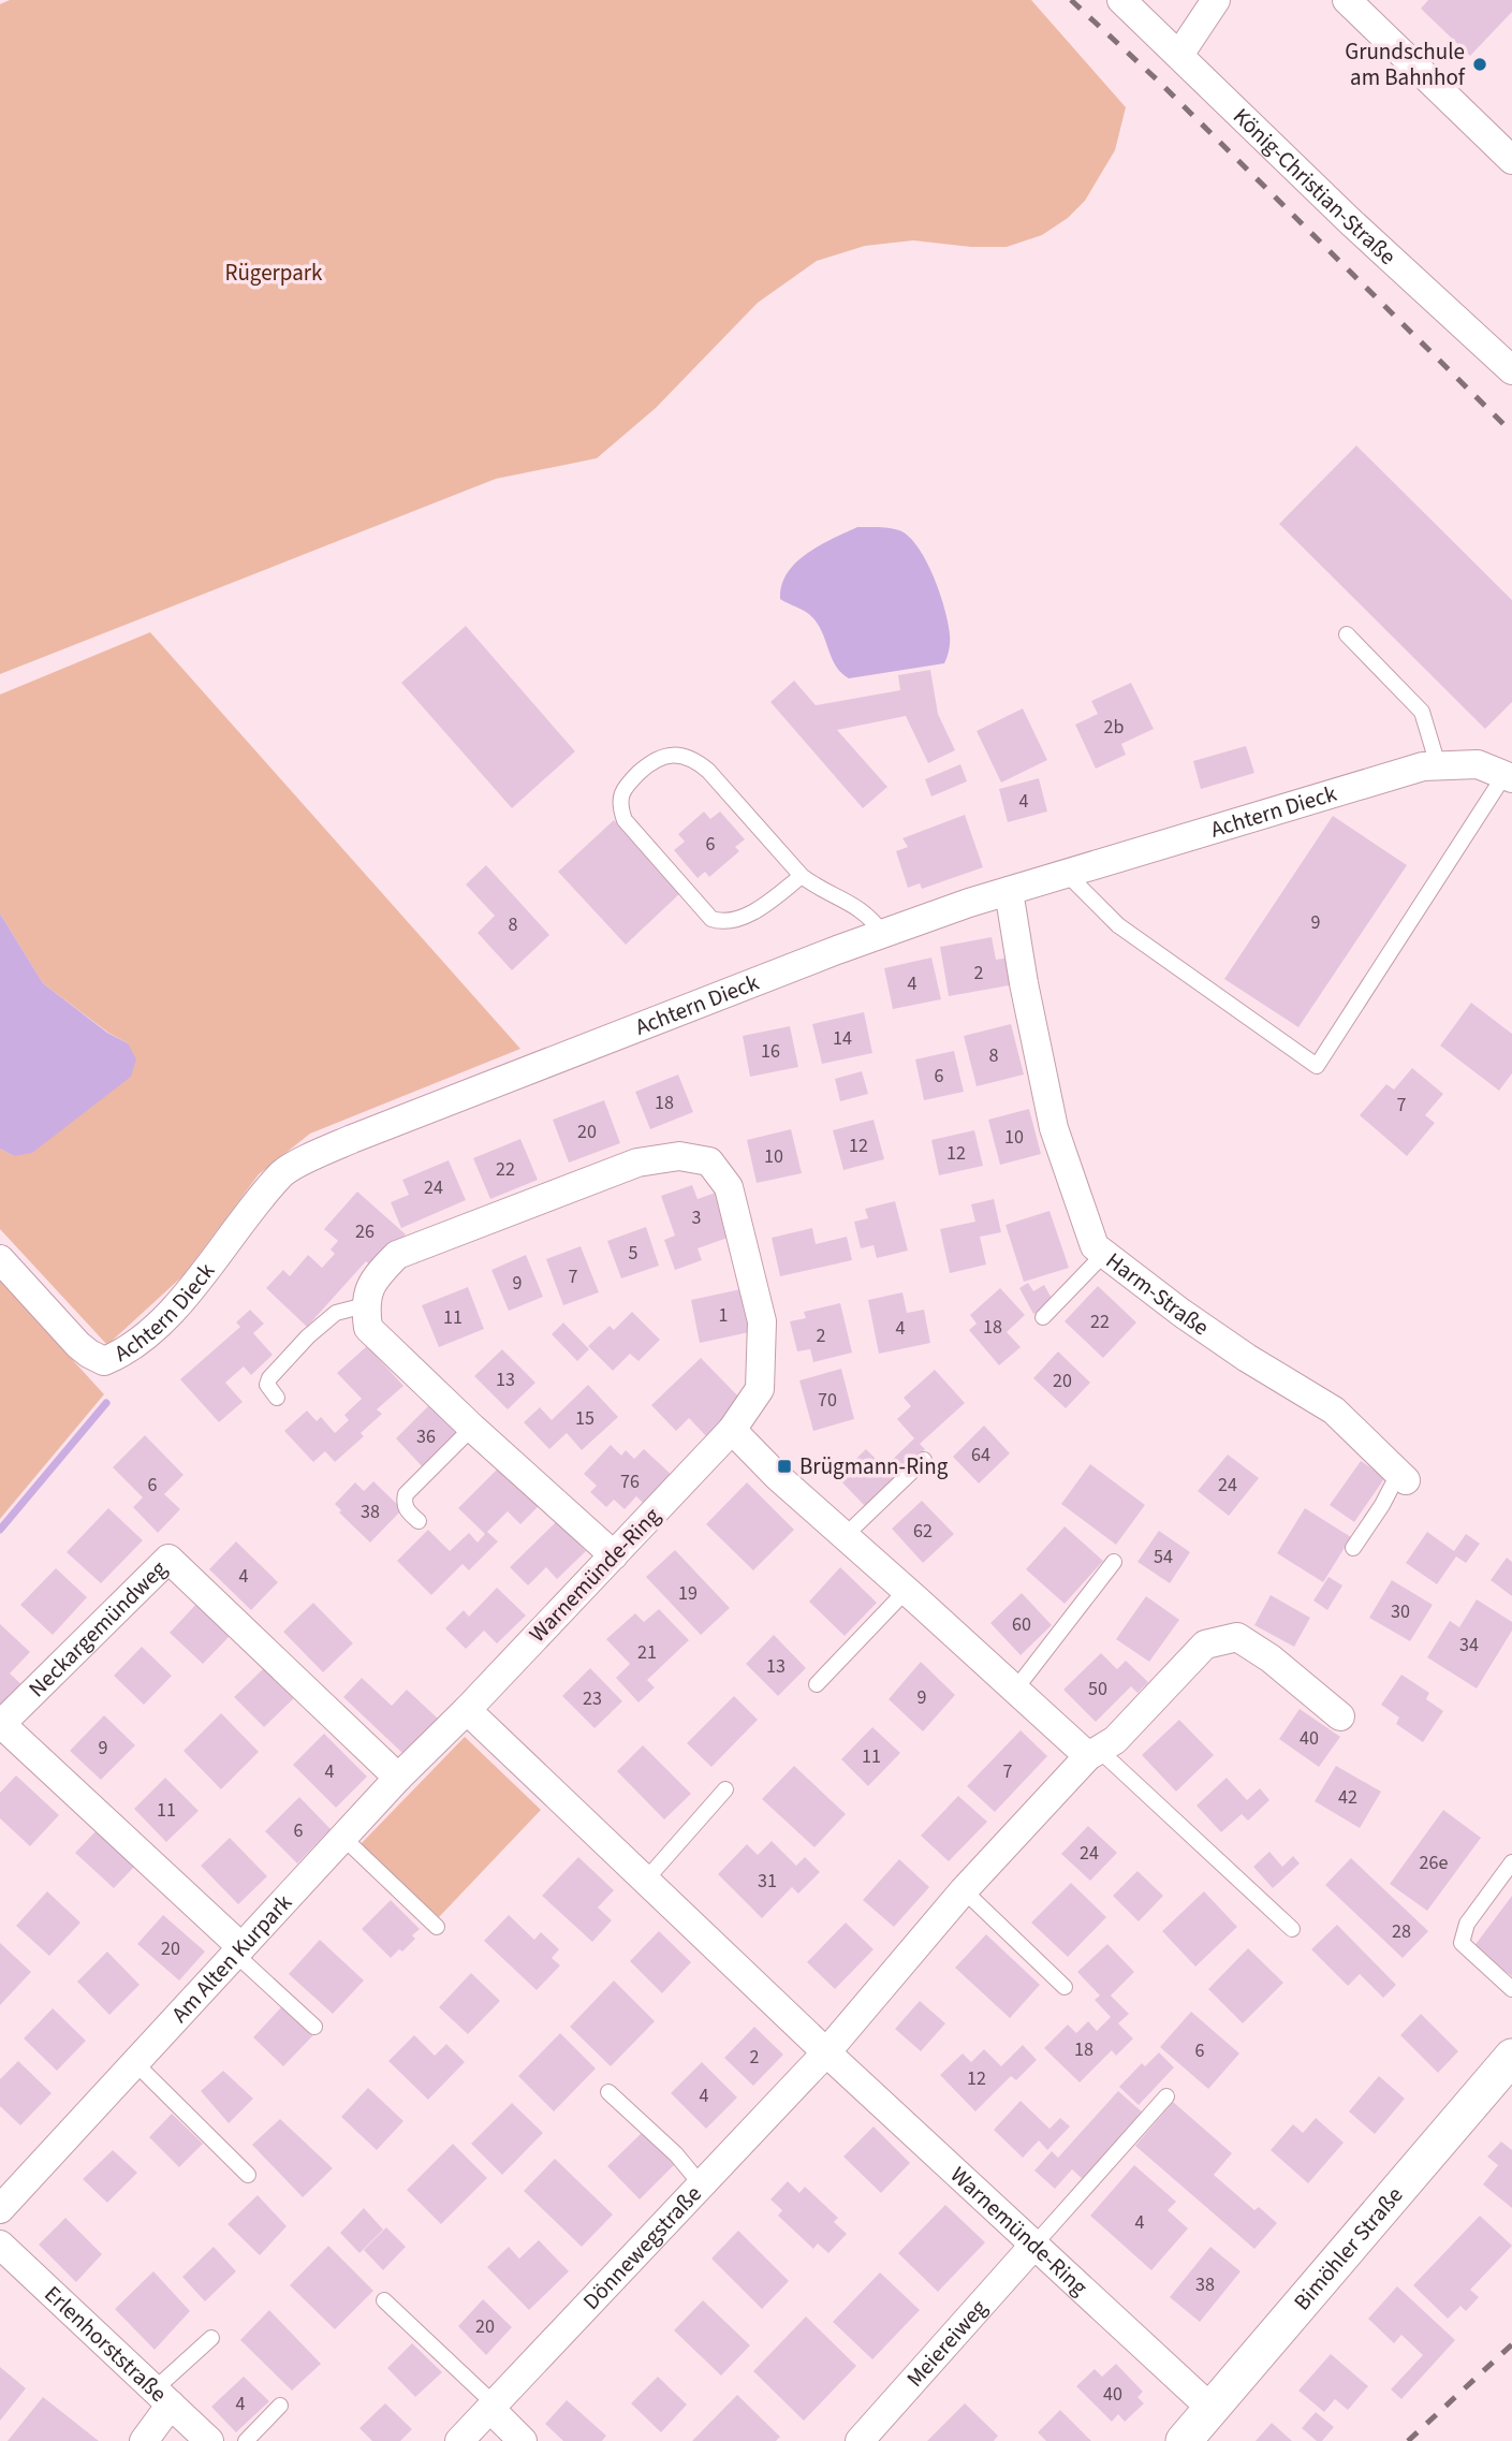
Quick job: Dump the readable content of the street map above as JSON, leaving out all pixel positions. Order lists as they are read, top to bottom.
{
  "streets": {
    "street": [
      "König-Christian-Straße",
      "Achtern Dieck",
      "Harm-Straße",
      "Warnemünde-Ring",
      "Neckargemündweg",
      "Am Alten Kurpark",
      "Dönnewegstraße",
      "Bimöhler Straße",
      "Erlenhorststraße",
      "Meiereiweg"
    ]
  },
  "crossings": [
    ["Achtern Dieck", "Harm-Straße"],
    ["Warnemünde-Ring", "Am Alten Kurpark"],
    ["Warnemünde-Ring", "Dönnewegstraße"],
    ["Warnemünde-Ring", "Bimöhler Straße"],
    ["Warnemünde-Ring", "Meiereiweg"],
    ["Neckargemündweg", "Am Alten Kurpark"]
  ],
  "parks": ["Rügerpark"],
  "places": {
    "other": ["Grundschule am Bahnhof"],
    "transit": ["Brügmann-Ring"]
  },
  "house_numbers": [
    "2b",
    "4",
    "6",
    "9",
    "8",
    "2",
    "4",
    "14",
    "16",
    "8",
    "6",
    "18",
    "7",
    "20",
    "10",
    "12",
    "12",
    "10",
    "22",
    "24",
    "3",
    "26",
    "5",
    "7",
    "9",
    "1",
    "11",
    "22",
    "18",
    "4",
    "2",
    "13",
    "20",
    "70",
    "15",
    "36",
    "64",
    "76",
    "6",
    "24",
    "38",
    "62",
    "54",
    "4",
    "19",
    "30",
    "60",
    "34",
    "21",
    "13",
    "50",
    "9",
    "23",
    "40",
    "9",
    "11",
    "4",
    "7",
    "42",
    "11",
    "6",
    "24",
    "26e",
    "31",
    "28",
    "20",
    "18",
    "6",
    "2",
    "12",
    "4",
    "4",
    "38",
    "20",
    "40",
    "4"
  ]
}
